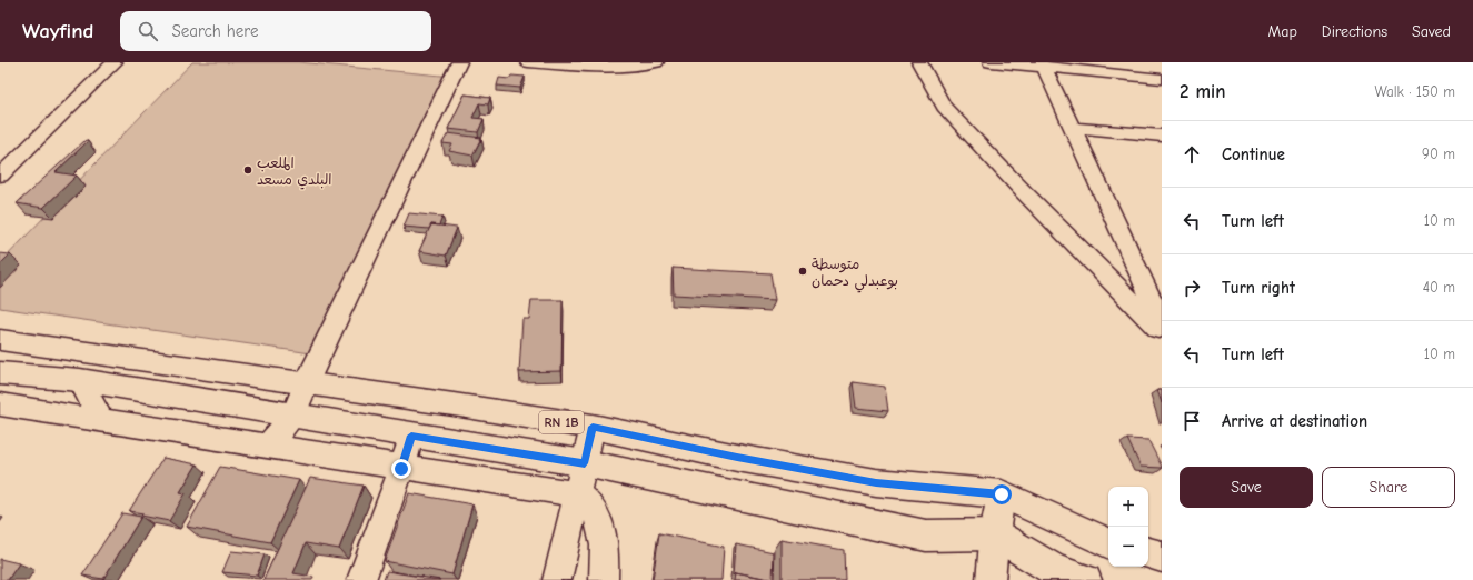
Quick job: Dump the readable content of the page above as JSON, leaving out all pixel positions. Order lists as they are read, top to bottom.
{
  "streets": {
    "main road": ["RN 1B"]
  },
  "places": ["الملعب البلدي مسعد", "متوسطة بوعبدلي دحمان"],
  "page": {
    "header": "Wayfind",
    "search": "Search here",
    "nav": ["Map", "Directions", "Saved"],
    "heading": ["2 min", "Walk · 150 m"],
    "list": [
      ["Continue", "90 m"],
      ["Turn left", "10 m"],
      ["Turn right", "40 m"],
      ["Turn left", "10 m"],
      "Arrive at destination"
    ],
    "buttons": ["Save", "Share"],
    "map_buttons": ["+", "−"]
  }
}
